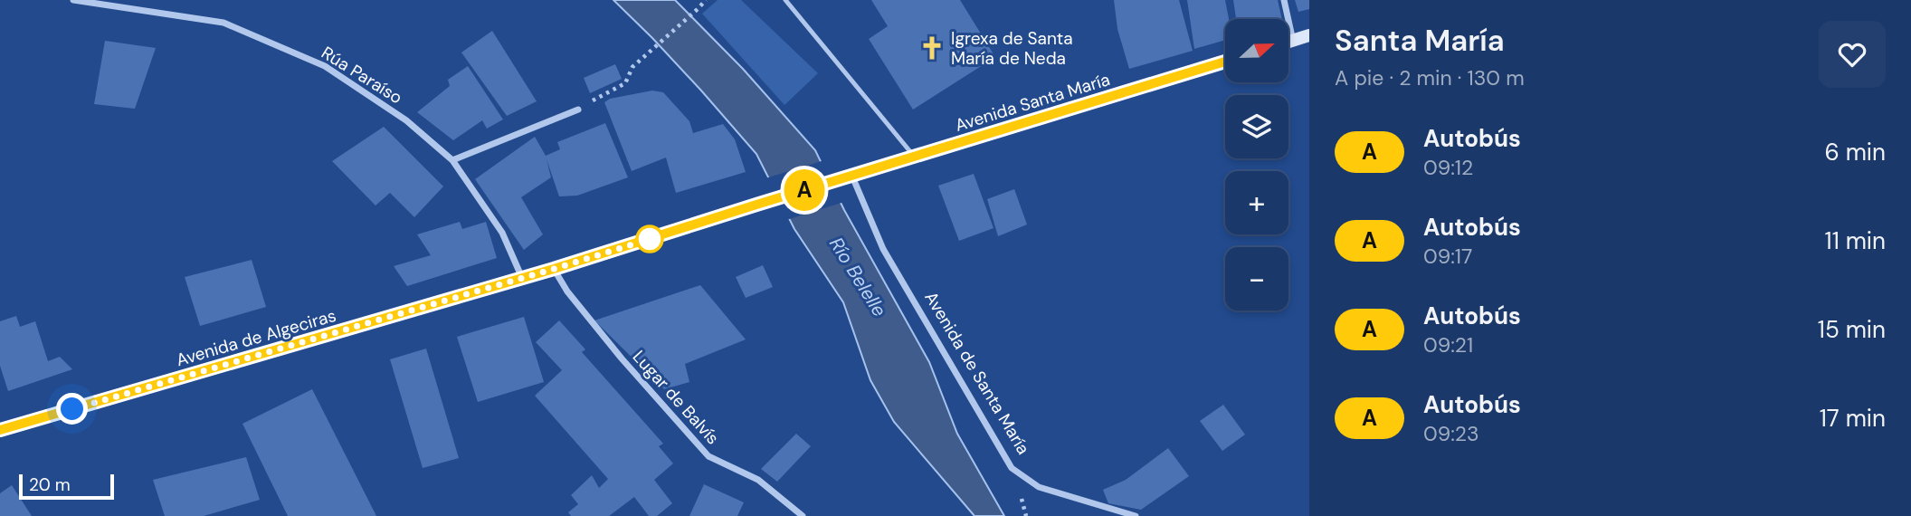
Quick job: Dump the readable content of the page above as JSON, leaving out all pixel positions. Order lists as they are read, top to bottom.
{
  "streets": {
    "main road": ["Avenida Santa María", "Avenida de Algeciras"],
    "street": ["Rúa Paraíso", "Avenida de Santa María", "Lugar de Balvís"]
  },
  "crossings": [
    ["Rúa Paraíso", "Avenida de Algeciras"],
    ["Avenida Santa María", "Avenida de Algeciras"],
    ["Avenida Santa María", "Avenida de Santa María"],
    ["Avenida de Algeciras", "Lugar de Balvís"]
  ],
  "water": ["Río Belelle"],
  "places": {
    "church": ["Igrexa de Santa María de Neda"]
  },
  "lines": ["bus line A"],
  "scale_bar": "20 m",
  "north": "right",
  "page": {
    "on_map": "A",
    "heading": ["Santa María", "A pie · 2 min · 130 m"],
    "map_buttons": ["+", "−"],
    "list": [
      {
        "mark": "A",
        "name": "Autobús",
        "note": "09:12",
        "value": "6 min"
      },
      {
        "mark": "A",
        "name": "Autobús",
        "note": "09:17",
        "value": "11 min"
      },
      {
        "mark": "A",
        "name": "Autobús",
        "note": "09:21",
        "value": "15 min"
      },
      {
        "mark": "A",
        "name": "Autobús",
        "note": "09:23",
        "value": "17 min"
      }
    ],
    "scale": "20 m"
  }
}
